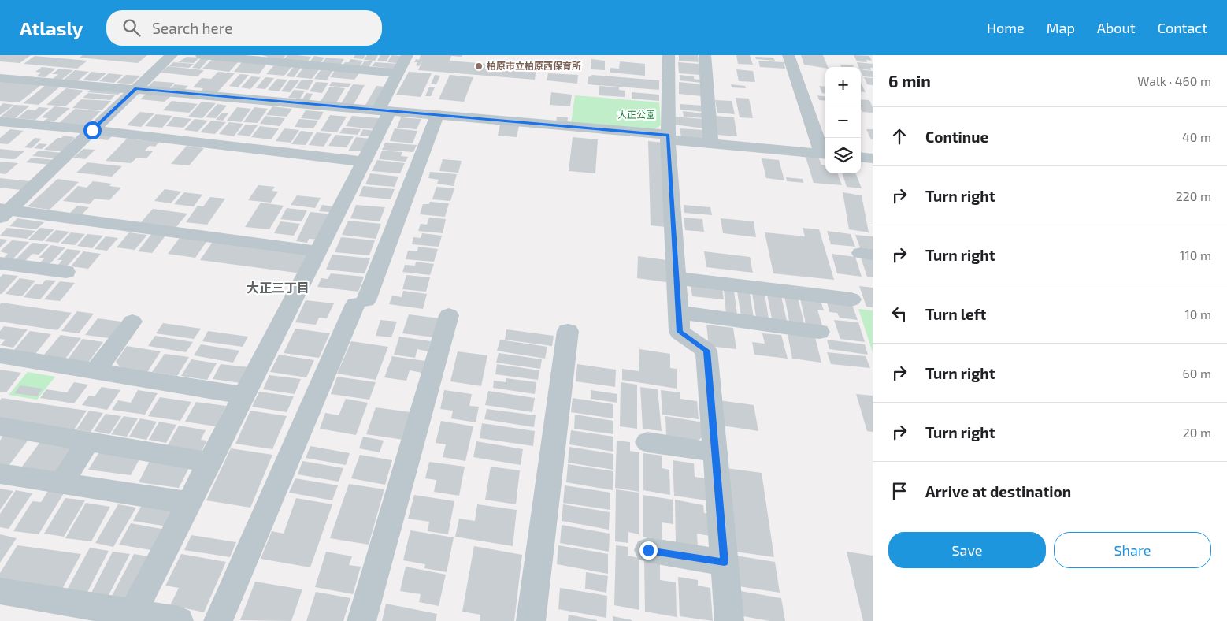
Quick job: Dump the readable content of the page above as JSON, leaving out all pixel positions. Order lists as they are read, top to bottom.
{
  "districts": ["大正三丁目"],
  "parks": ["大正公園"],
  "places": ["柏原市立柏原西保育所"],
  "page": {
    "header": "Atlasly",
    "search": "Search here",
    "nav": [
      "Home",
      "Map",
      "About",
      "Contact"
    ],
    "heading": ["6 min", "Walk · 460 m"],
    "map_buttons": ["+", "−"],
    "list": [
      ["Continue", "40 m"],
      ["Turn right", "220 m"],
      ["Turn right", "110 m"],
      ["Turn left", "10 m"],
      ["Turn right", "60 m"],
      ["Turn right", "20 m"],
      "Arrive at destination"
    ],
    "buttons": ["Save", "Share"]
  }
}
